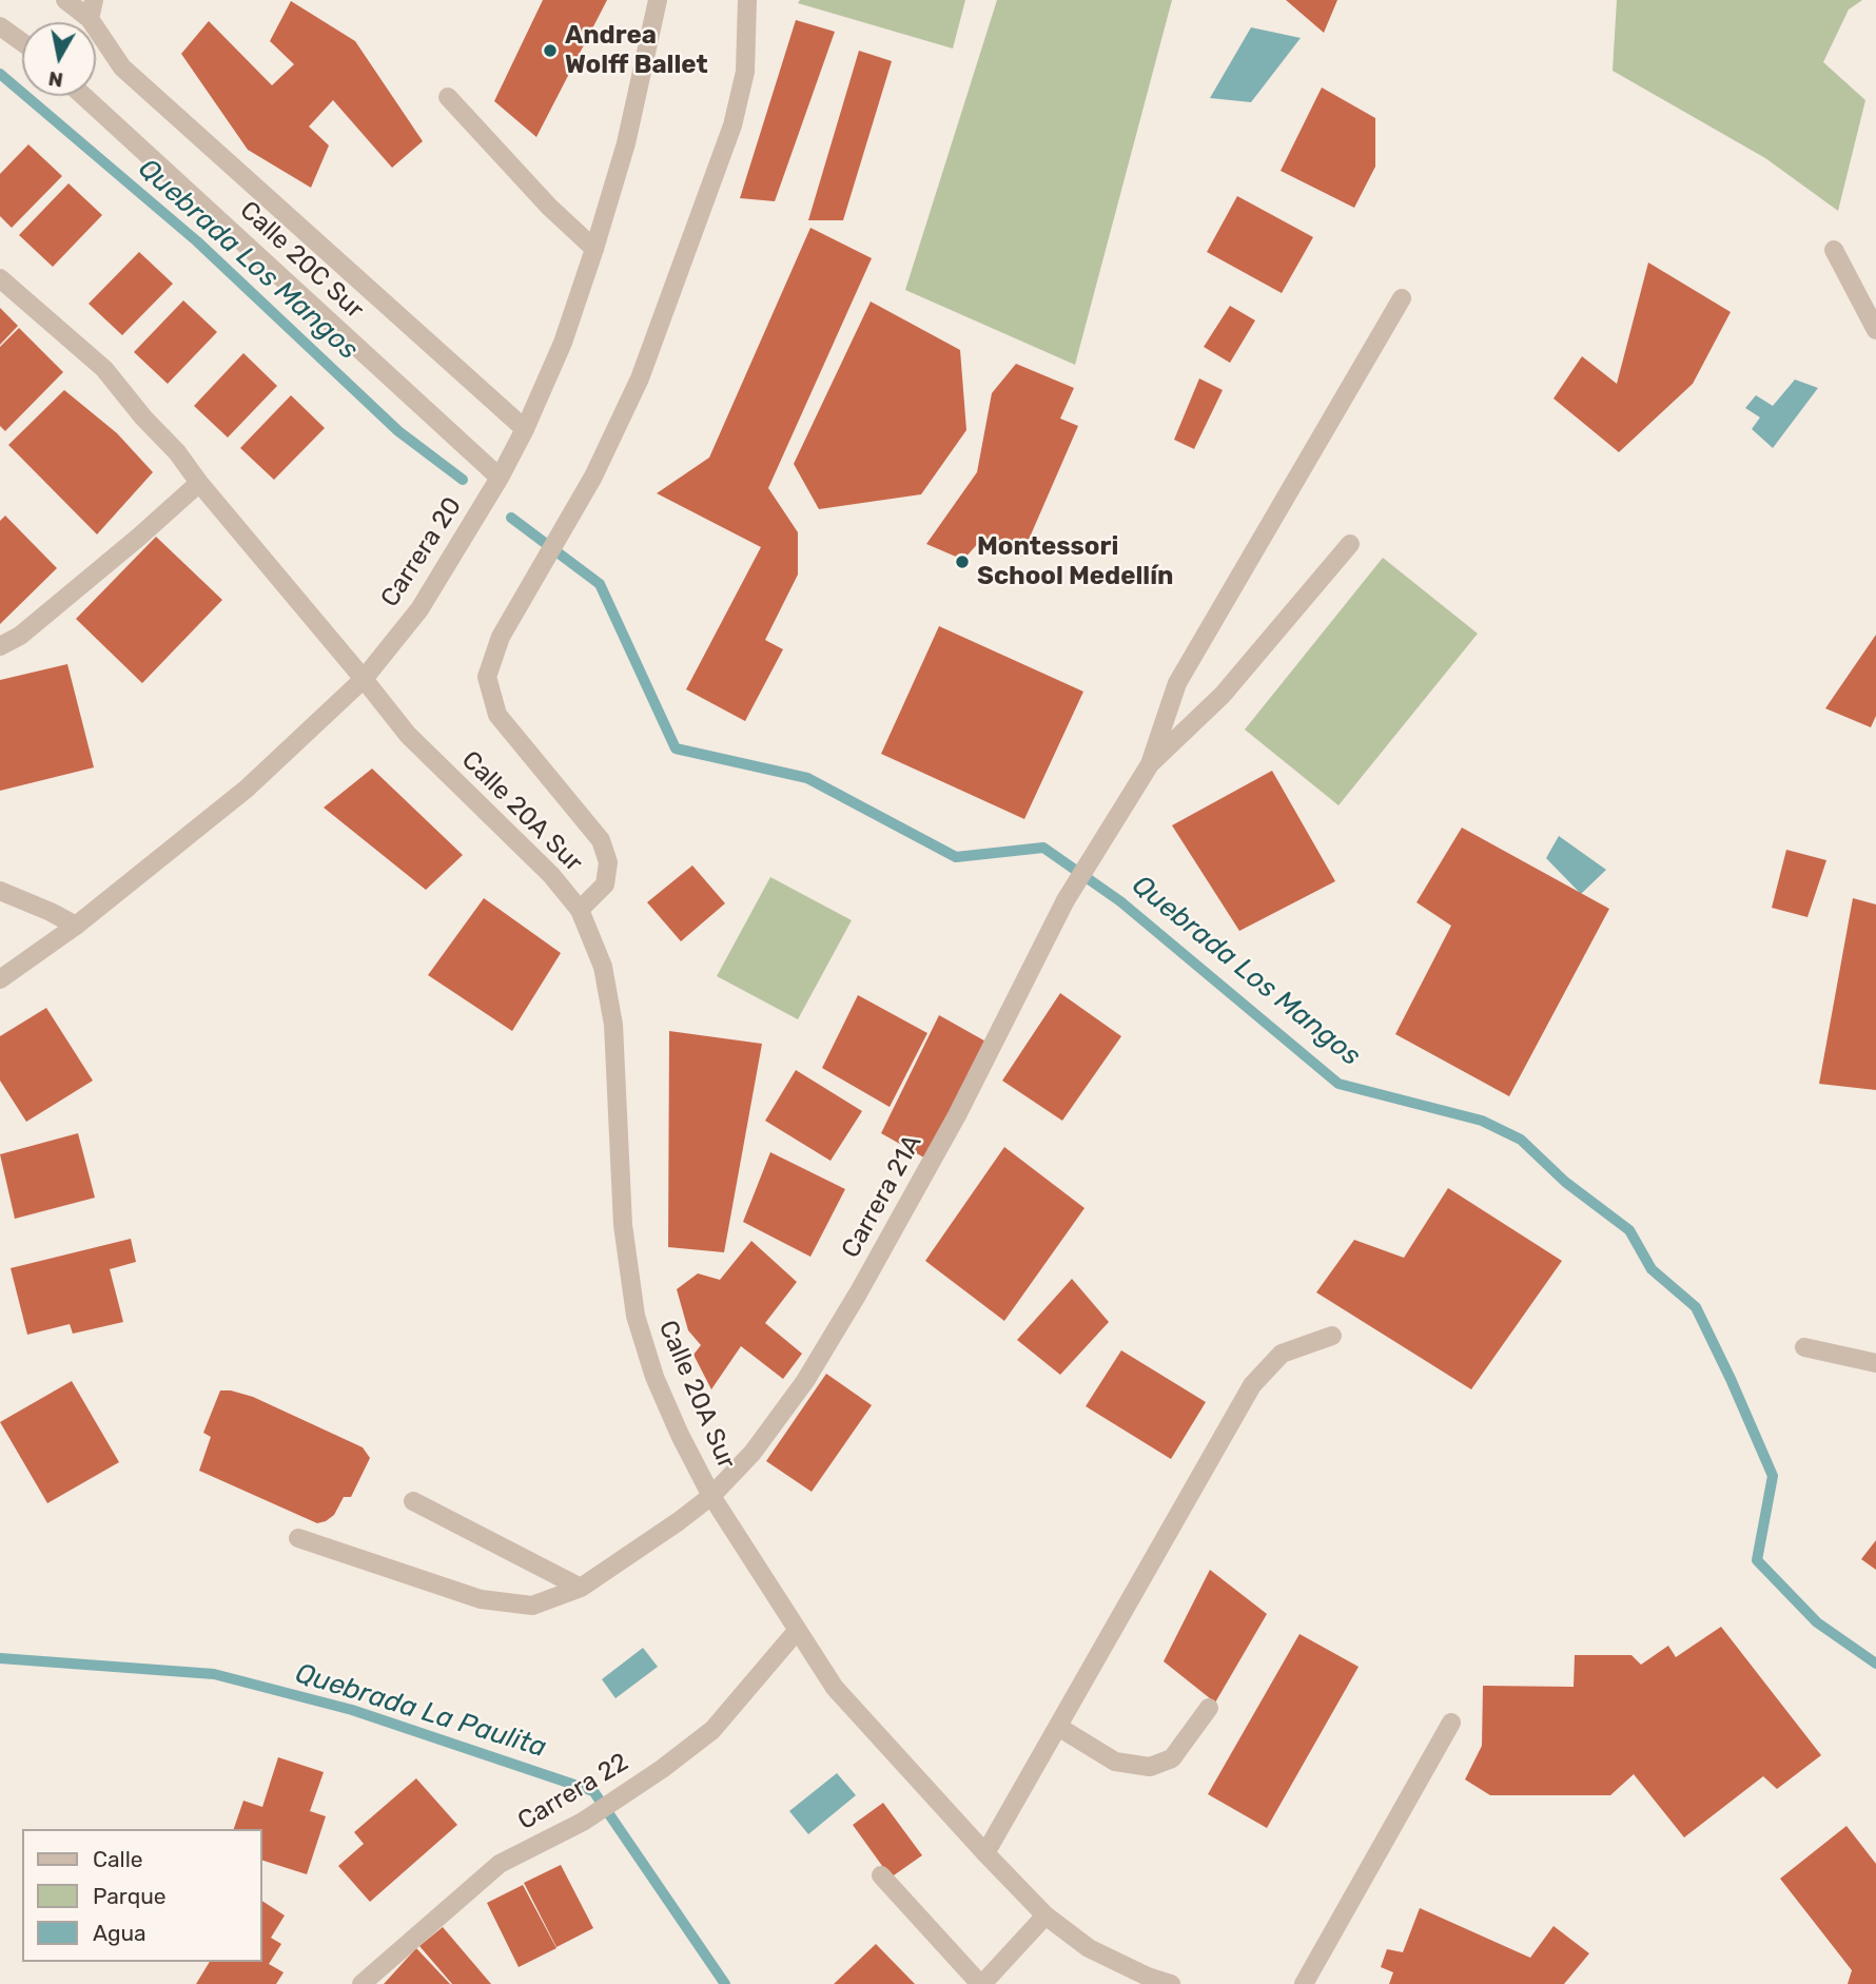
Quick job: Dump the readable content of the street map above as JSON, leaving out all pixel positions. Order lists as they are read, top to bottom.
{
  "streets": {
    "street": [
      "Calle 20C Sur",
      "Carrera 20",
      "Calle 20A Sur",
      "Carrera 21A",
      "Carrera 22"
    ]
  },
  "crossings": [
    ["Calle 20C Sur", "Carrera 20"],
    ["Carrera 20", "Calle 20A Sur"],
    ["Calle 20A Sur", "Carrera 21A"],
    ["Calle 20A Sur", "Carrera 22"]
  ],
  "water": ["Quebrada Los Mangos", "Quebrada La Paulita"],
  "places": ["Andrea Wolff Ballet", "Montessori School Medellín"],
  "legend": ["Calle", "Parque", "Agua"],
  "north": "bottom"
}
